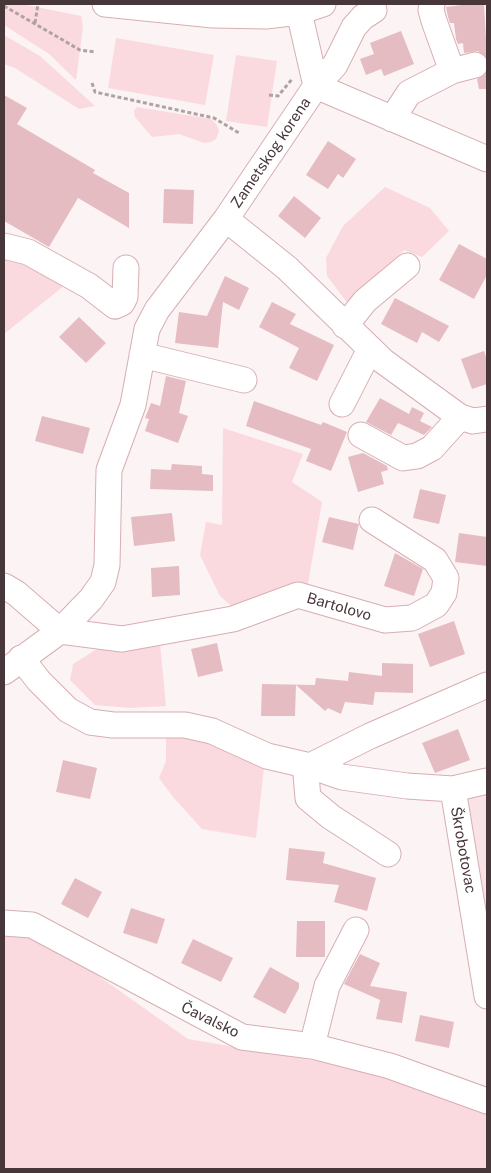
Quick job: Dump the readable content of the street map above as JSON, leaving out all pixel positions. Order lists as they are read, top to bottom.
{
  "streets": {
    "street": [
      "Zametskog korena",
      "Bartolovo",
      "Škrobotovac",
      "Čavalsko"
    ]
  },
  "crossings": [
    ["Zametskog korena", "Bartolovo"],
    ["Zametskog korena", "Škrobotovac"]
  ]
}
